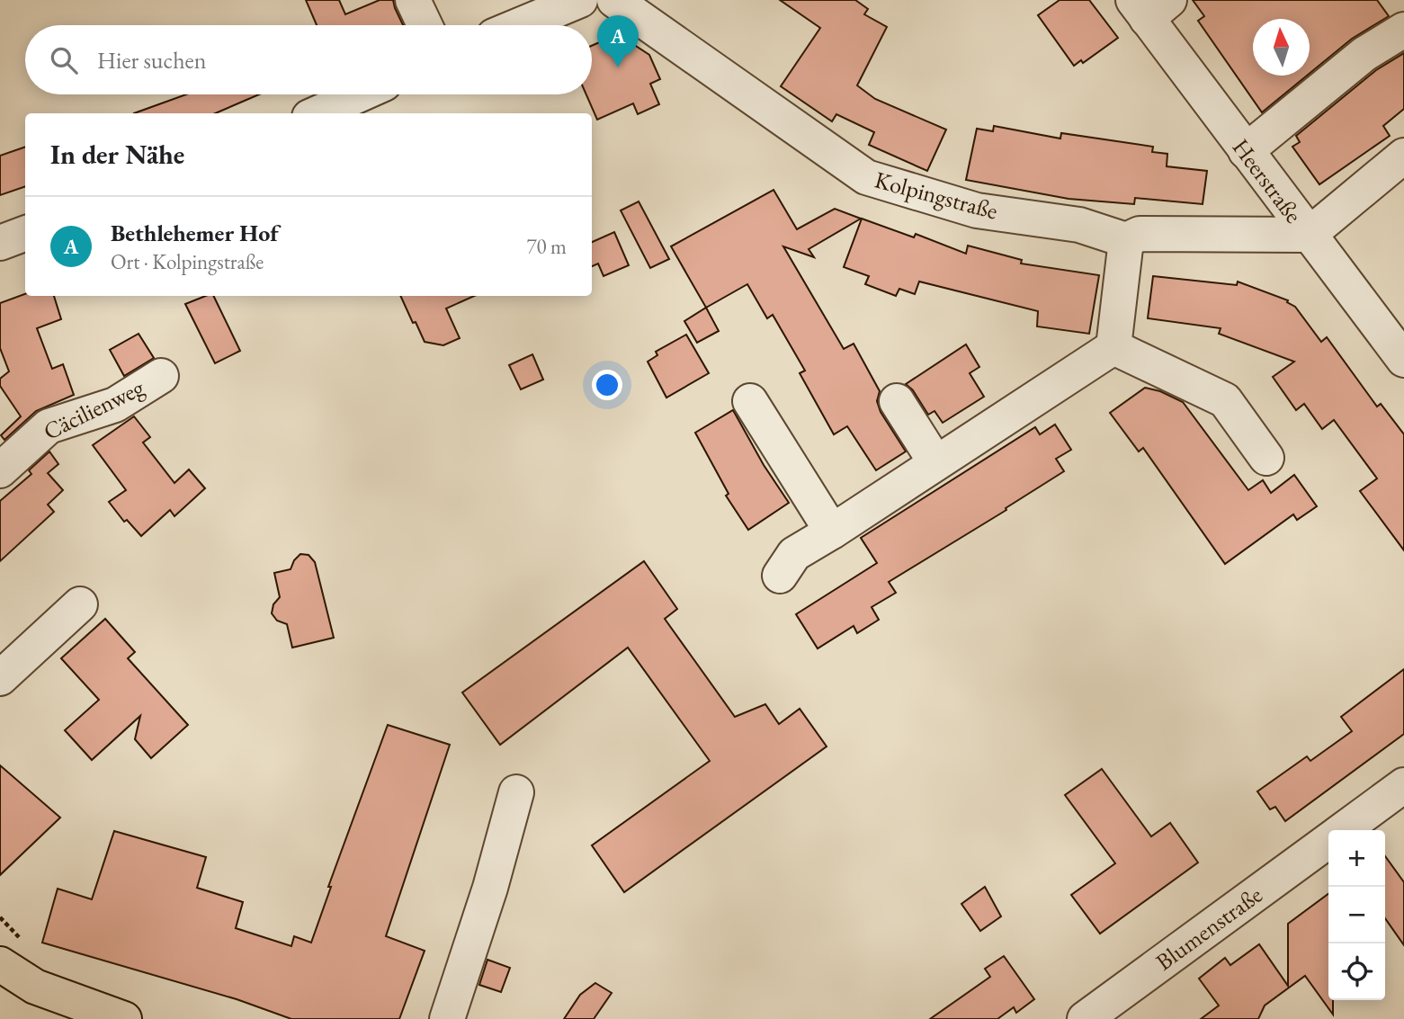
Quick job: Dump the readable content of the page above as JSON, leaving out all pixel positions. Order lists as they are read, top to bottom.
{
  "streets": {
    "street": [
      "Heerstraße",
      "Kolpingstraße",
      "Cäcilienweg",
      "Blumenstraße"
    ]
  },
  "crossings": [
    ["Heerstraße", "Kolpingstraße"]
  ],
  "north": "top",
  "page": {
    "pins": "A",
    "search": "Hier suchen",
    "heading": "In der Nähe",
    "list": [
      {
        "mark": "A",
        "name": "Bethlehemer Hof",
        "note": "Ort · Kolpingstraße",
        "value": "70 m"
      }
    ],
    "map_buttons": ["+", "−"]
  }
}
